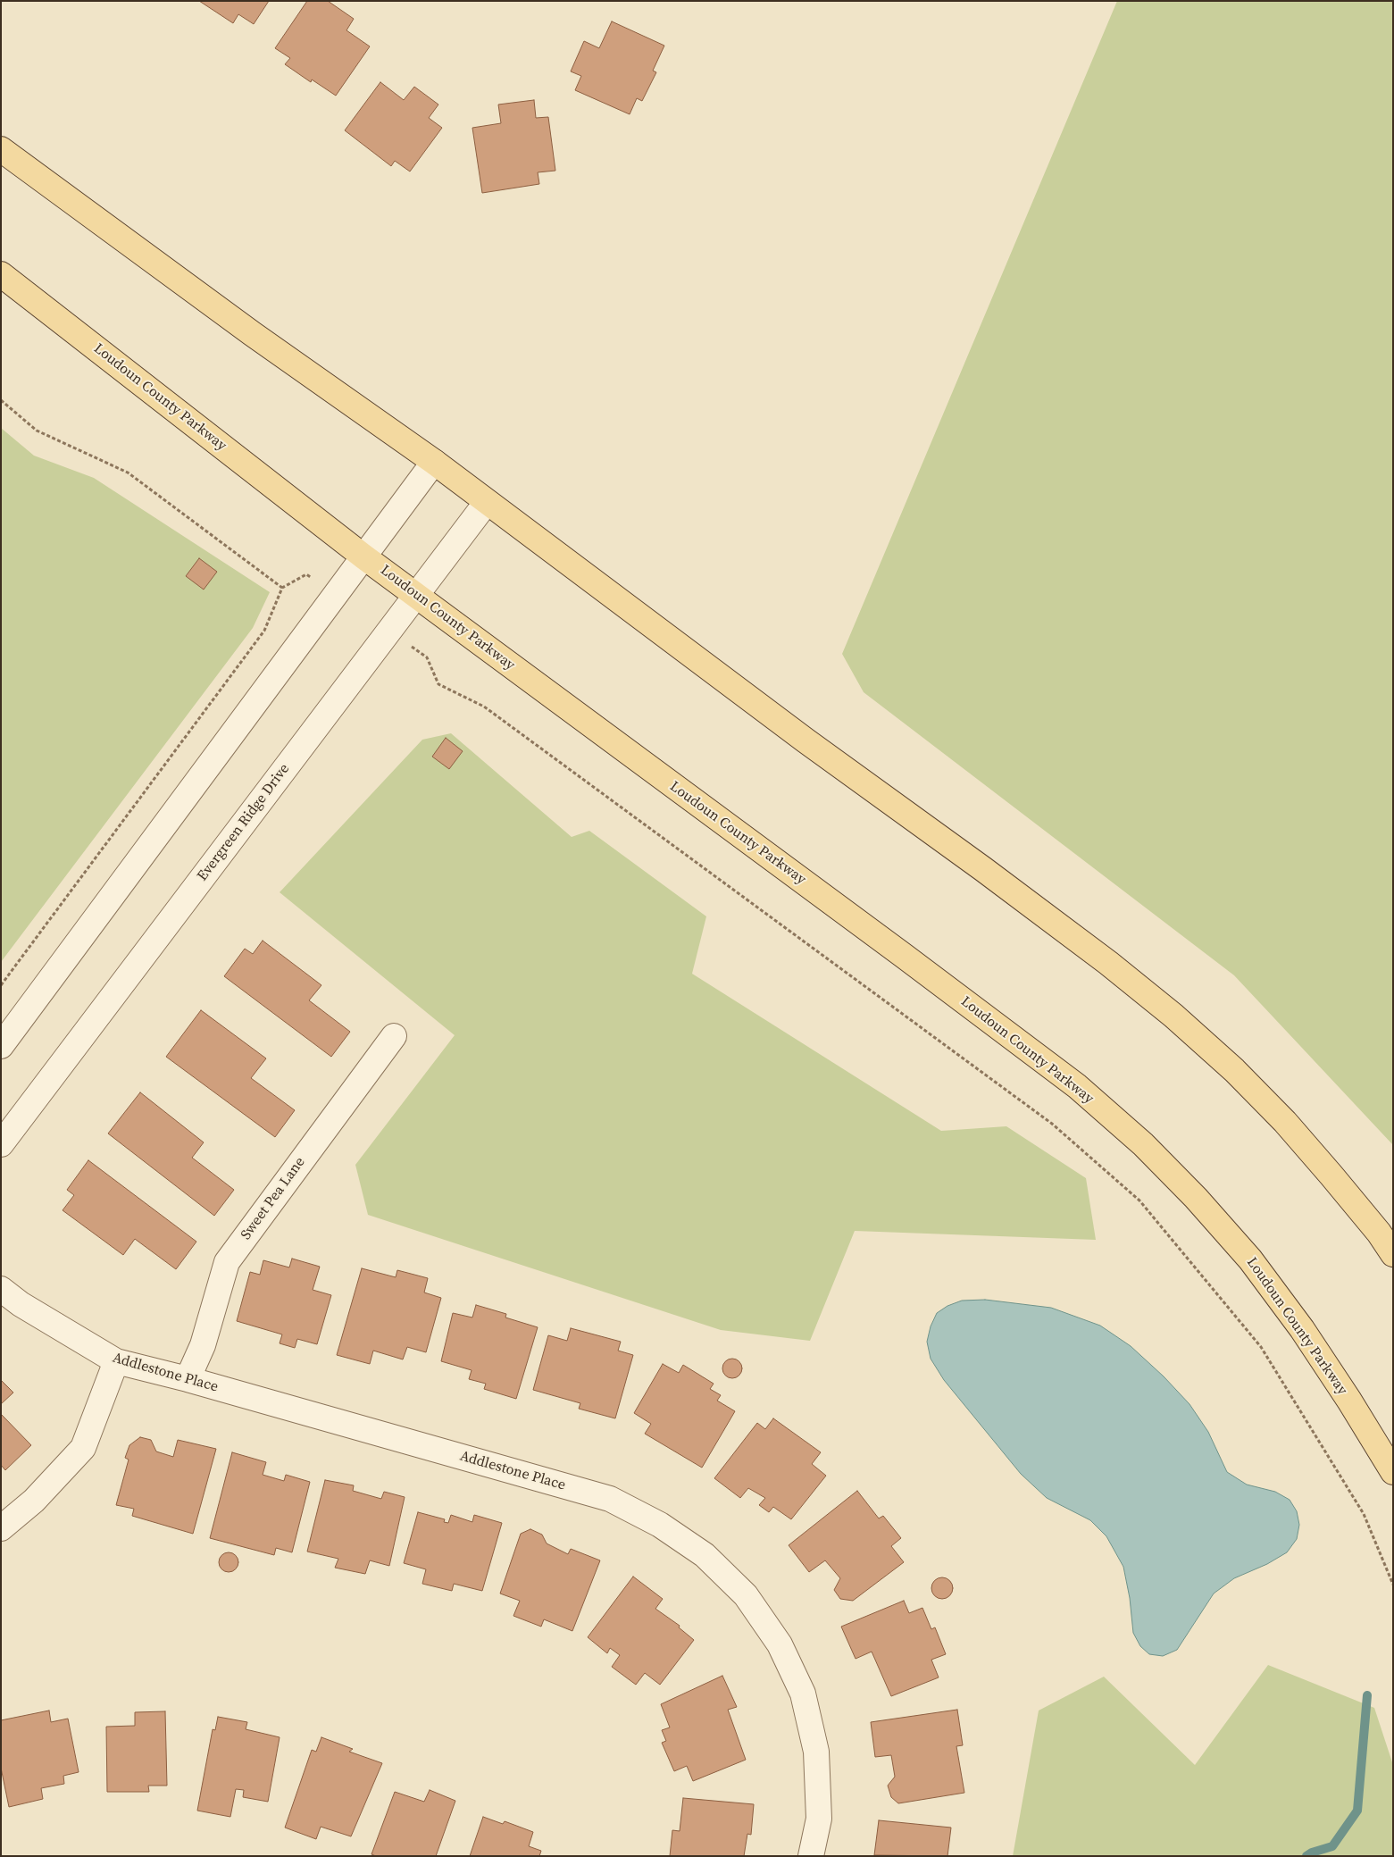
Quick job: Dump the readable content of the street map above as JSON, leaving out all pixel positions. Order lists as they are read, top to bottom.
{
  "streets": {
    "main road": ["Loudoun County Parkway"],
    "street": ["Evergreen Ridge Drive", "Sweet Pea Lane", "Addlestone Place"]
  },
  "crossings": [
    ["Loudoun County Parkway", "Evergreen Ridge Drive"],
    ["Sweet Pea Lane", "Addlestone Place"]
  ]
}
